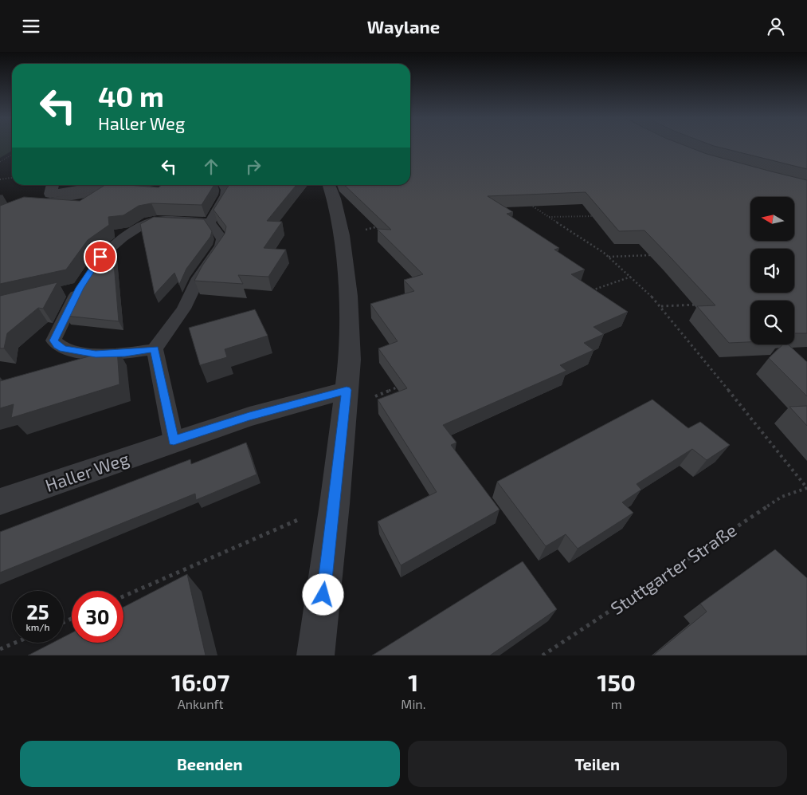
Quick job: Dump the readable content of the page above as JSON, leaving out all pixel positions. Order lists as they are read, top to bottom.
{
  "streets": {
    "street": ["Haller Weg"],
    "path": ["Stuttgarter Straße"]
  },
  "north": "left",
  "page": {
    "header": "Waylane",
    "turn": ["40 m", "Haller Weg"],
    "speed": "25 km/h",
    "limit": "30",
    "eta": [
      "16:07",
      "Ankunft",
      "1",
      "Min.",
      "150",
      "m"
    ],
    "buttons": ["Beenden", "Teilen"]
  }
}
